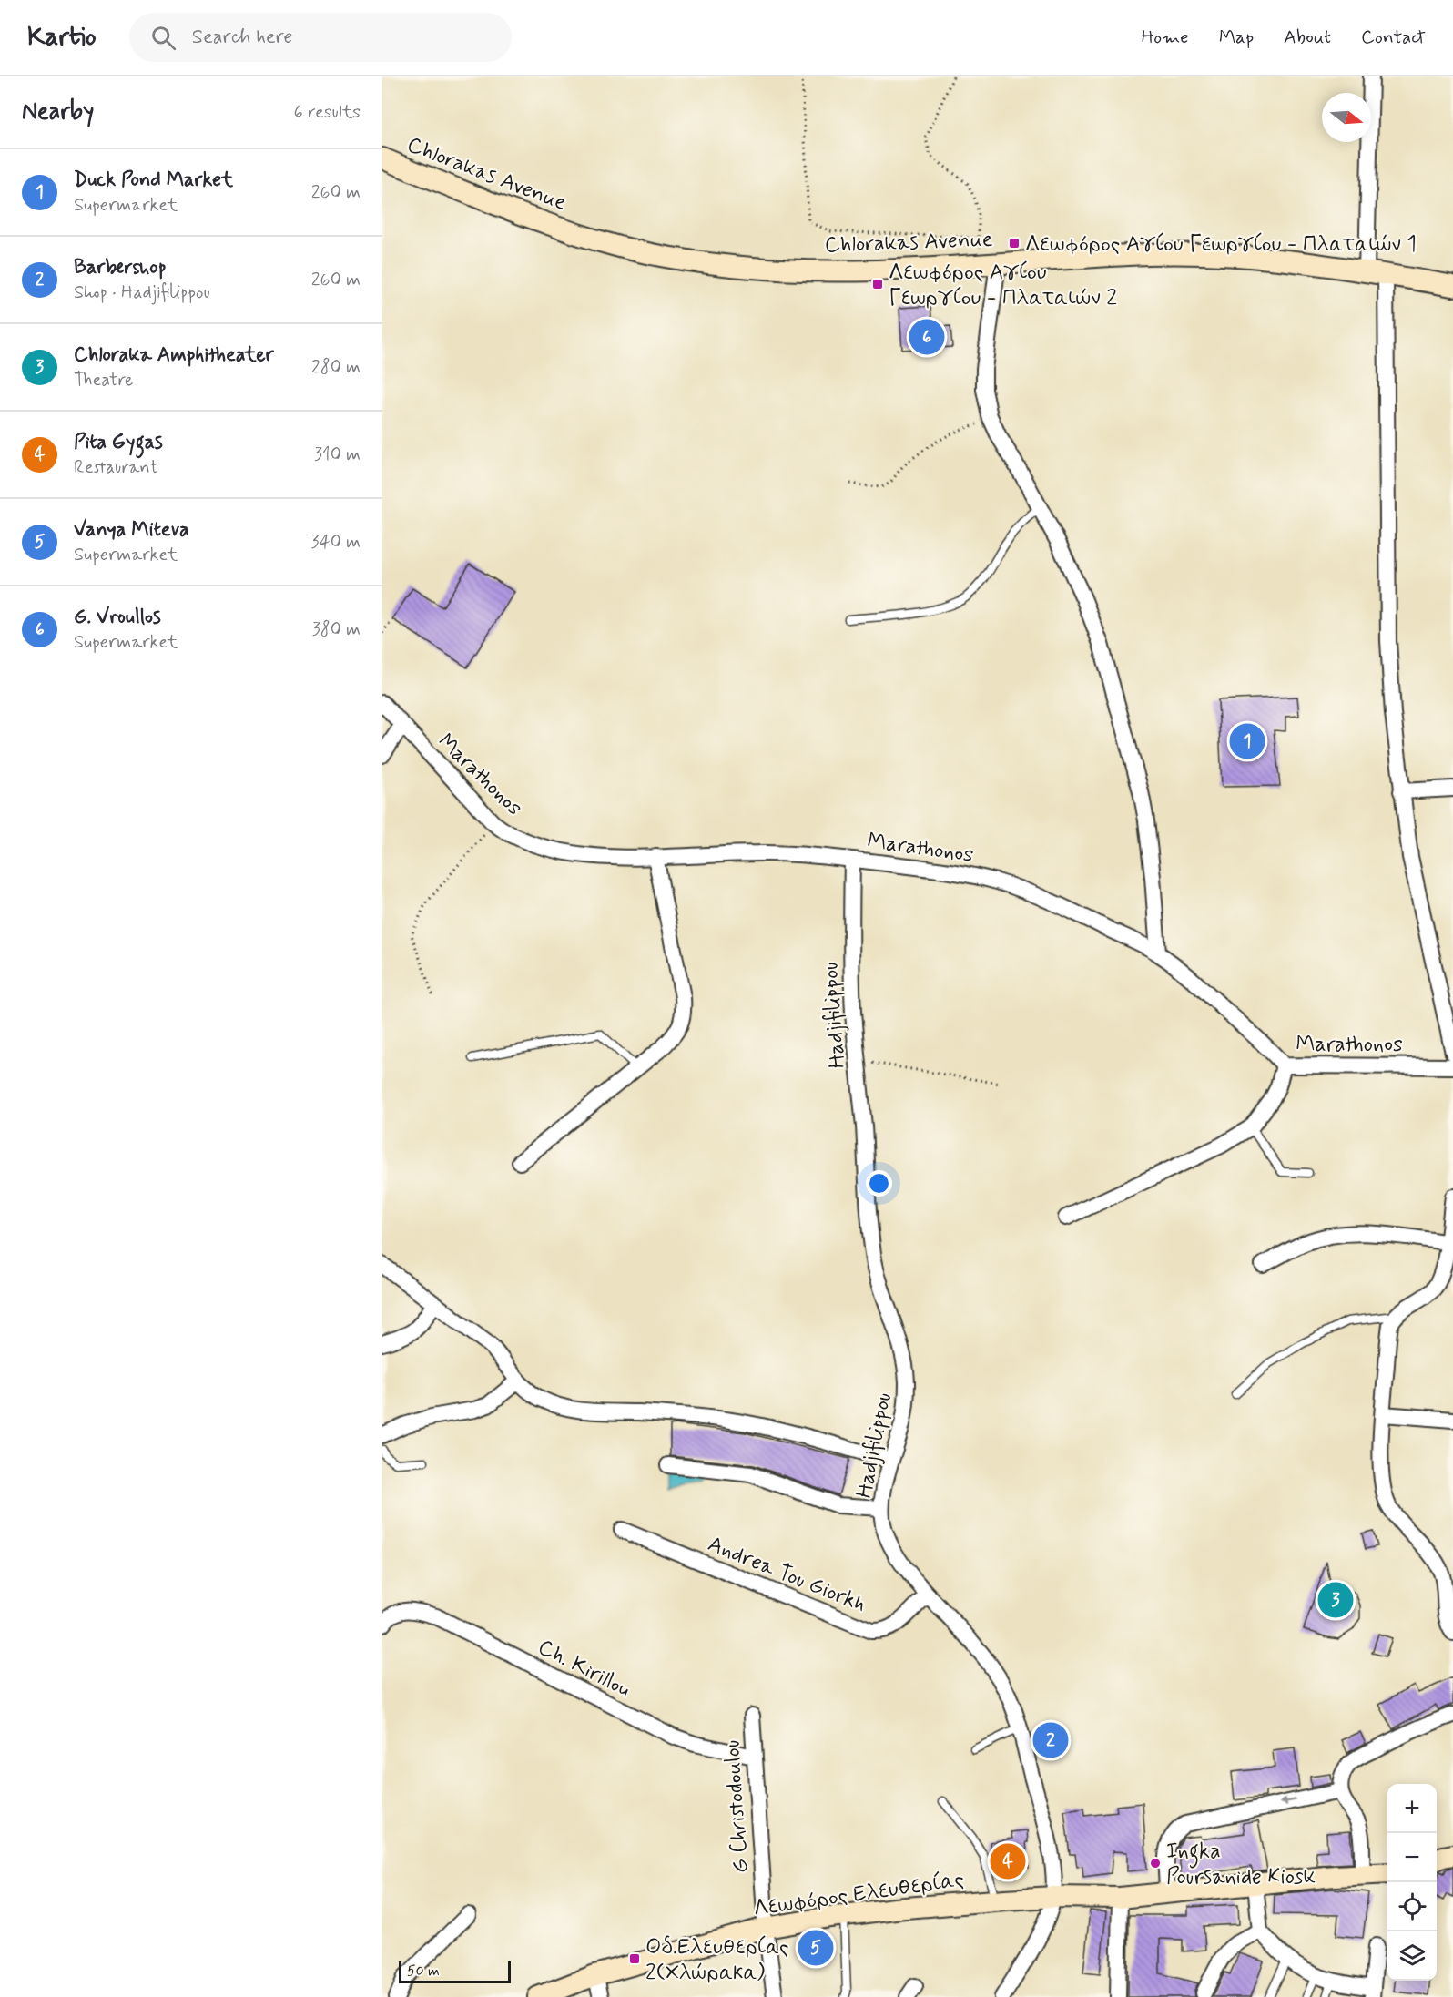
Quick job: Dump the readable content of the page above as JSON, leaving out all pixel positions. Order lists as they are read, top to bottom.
{
  "streets": {
    "main road": ["Chlorakas Avenue", "Λεωφόρος Ελευθερίας"],
    "street": [
      "Marathonos",
      "Hadjifilippou",
      "Andrea Tou Giorkh",
      "Ch. Kirillou",
      "G Christodoulou"
    ]
  },
  "crossings": [
    ["Marathonos", "Hadjifilippou"],
    ["Hadjifilippou", "Andrea Tou Giorkh"],
    ["Hadjifilippou", "Λεωφόρος Ελευθερίας"],
    ["Ch. Kirillou", "G Christodoulou"],
    ["G Christodoulou", "Λεωφόρος Ελευθερίας"]
  ],
  "places": {
    "transit": ["Λεωφόρος Αγίου Γεωργίου - Πλαταιών 1", "Λεωφόρος Αγίου Γεωργίου - Πλαταιών 2", "Οδ.Ελευθερίας 2(Χλώρακα)"],
    "other": ["Ingka Poursanide Kiosk"]
  },
  "scale_bar": "50 m",
  "north": "right",
  "page": {
    "header": "Kartio",
    "search": "Search here",
    "nav": [
      "Home",
      "Map",
      "About",
      "Contact"
    ],
    "heading": ["Nearby", "6 results"],
    "list": [
      {
        "mark": "1",
        "name": "Duck Pond Market",
        "note": "Supermarket",
        "value": "260 m"
      },
      {
        "mark": "2",
        "name": "Barbershop",
        "note": "Shop · Hadjifilippou",
        "value": "260 m"
      },
      {
        "mark": "3",
        "name": "Chloraka Amphitheater",
        "note": "Theatre",
        "value": "280 m"
      },
      {
        "mark": "4",
        "name": "Pita Gygas",
        "note": "Restaurant",
        "value": "310 m"
      },
      {
        "mark": "5",
        "name": "Vanya Miteva",
        "note": "Supermarket",
        "value": "340 m"
      },
      {
        "mark": "6",
        "name": "G. Vroullos",
        "note": "Supermarket",
        "value": "380 m"
      }
    ],
    "pins": [
      "6",
      "1",
      "3",
      "2",
      "4",
      "5"
    ],
    "map_buttons": ["+", "−"],
    "scale": "50 m"
  }
}
